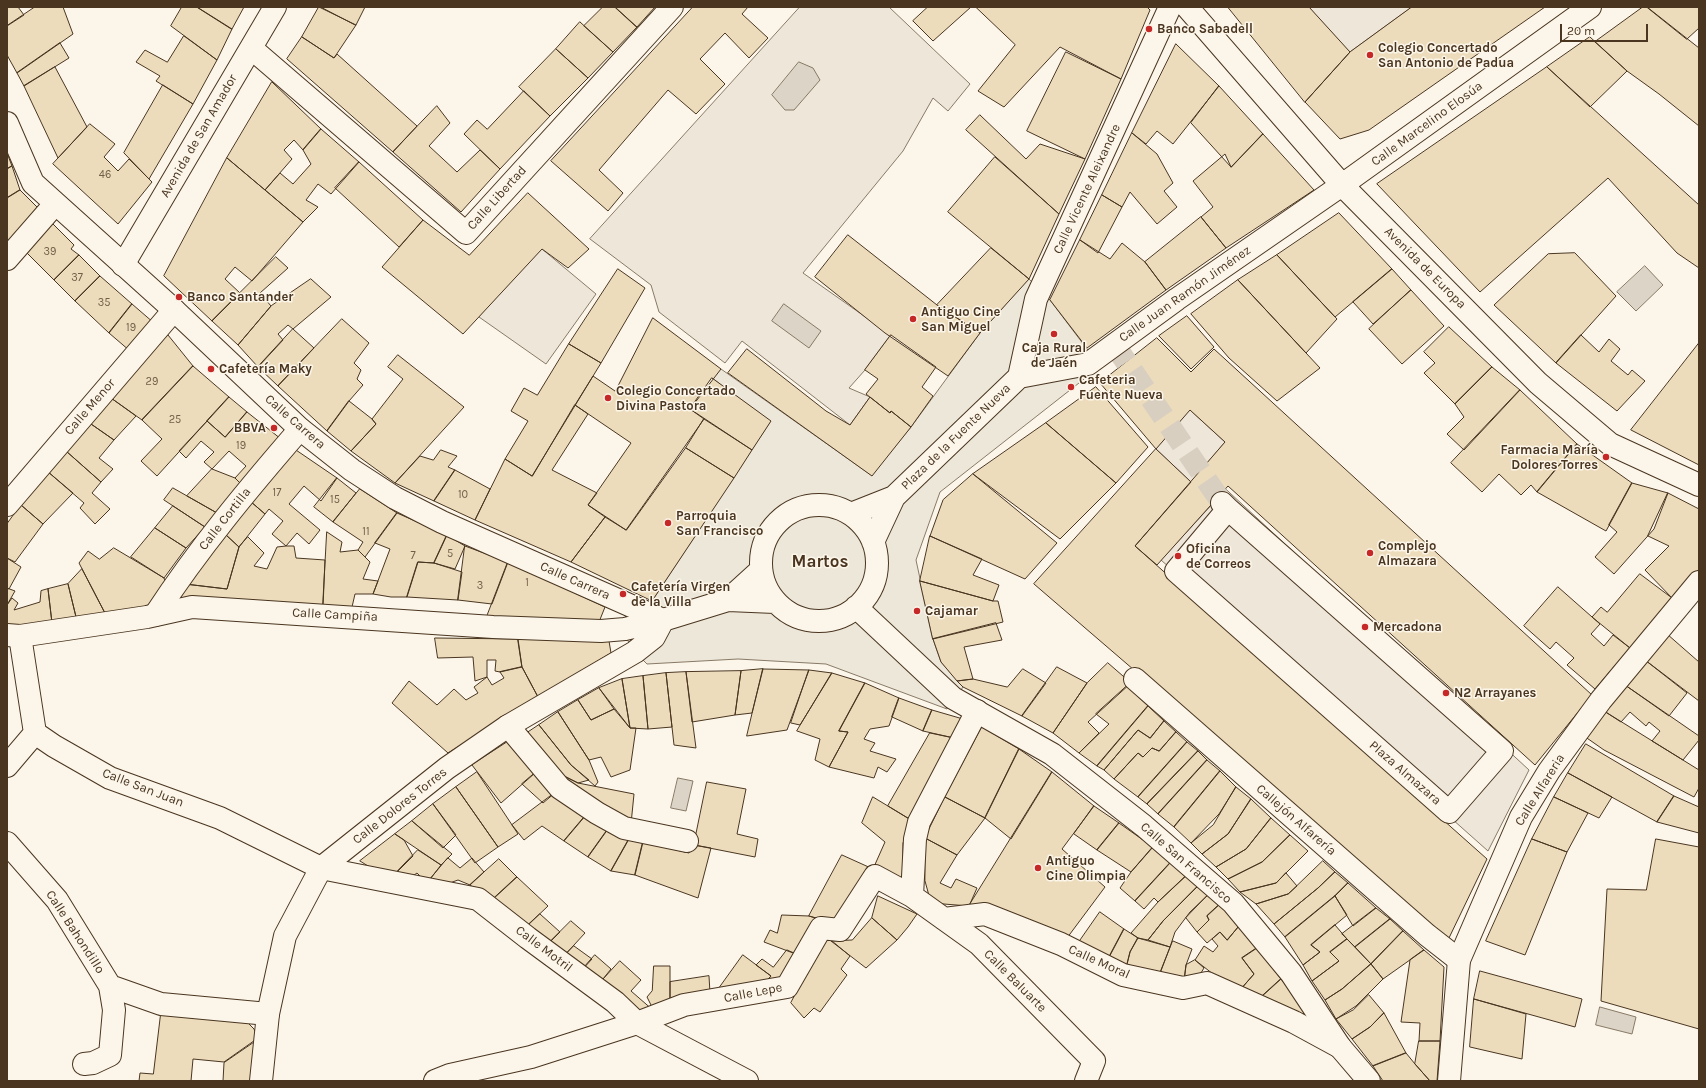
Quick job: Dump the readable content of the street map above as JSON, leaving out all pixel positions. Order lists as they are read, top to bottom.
{
  "streets": {
    "street": [
      "Calle Marcelino Elosúa",
      "Avenida de San Amador",
      "Calle Vicente Aleixandre",
      "Calle Libertad",
      "Avenida de Europa",
      "Calle Juan Ramón Jiménez",
      "Calle Menor",
      "Calle Carrera",
      "Plaza de la Fuente Nueva",
      "Calle Cortilla",
      "Calle Campiña",
      "Plaza Almazara",
      "Calle San Juan",
      "Calle Alfareria",
      "Calle Dolores Torres",
      "Callejón Alfarería",
      "Calle San Francisco",
      "Calle Bahondillo",
      "Calle Motril",
      "Calle Moral",
      "Calle Baluarte",
      "Calle Lepe"
    ]
  },
  "crossings": [
    ["Calle Marcelino Elosúa", "Avenida de Europa"],
    ["Calle Marcelino Elosúa", "Calle Juan Ramón Jiménez"],
    ["Avenida de San Amador", "Calle Libertad"],
    ["Avenida de San Amador", "Calle Carrera"],
    ["Calle Vicente Aleixandre", "Calle Juan Ramón Jiménez"],
    ["Calle Vicente Aleixandre", "Plaza de la Fuente Nueva"],
    ["Avenida de Europa", "Calle Juan Ramón Jiménez"],
    ["Calle Juan Ramón Jiménez", "Plaza de la Fuente Nueva"],
    ["Calle Menor", "Calle Carrera"],
    ["Calle Carrera", "Calle Cortilla"],
    ["Calle Carrera", "Calle Campiña"],
    ["Calle Carrera", "Calle Dolores Torres"],
    ["Plaza de la Fuente Nueva", "Calle San Francisco"],
    ["Calle Cortilla", "Calle Campiña"],
    ["Calle Campiña", "Calle Dolores Torres"],
    ["Calle San Juan", "Calle Dolores Torres"],
    ["Calle San Juan", "Calle Motril"],
    ["Calle Alfareria", "Callejón Alfarería"],
    ["Calle Dolores Torres", "Calle Bahondillo"],
    ["Calle Dolores Torres", "Calle Motril"],
    ["Calle San Francisco", "Calle Moral"],
    ["Calle Motril", "Calle Lepe"],
    ["Calle Moral", "Calle Baluarte"],
    ["Calle Baluarte", "Calle Lepe"]
  ],
  "districts": ["Martos"],
  "places": [
    "Banco Sabadell",
    "Colegio Concertado San Antonio de Padua",
    "Banco Santander",
    "Antiguo Cine San Miguel",
    "Caja Rural de Jaén",
    "Cafetería Maky",
    "Cafeteria Fuente Nueva",
    "Colegio Concertado Divina Pastora",
    "BBVA",
    "Farmacia María Dolores Torres",
    "Parroquia San Francisco",
    "Complejo Almazara",
    "Oficina de Correos",
    "Cafetería Virgen de la Villa",
    "Cajamar",
    "Mercadona",
    "N2 Arrayanes",
    "Antiguo Cine Olimpia"
  ],
  "house_numbers": [
    "46",
    "39",
    "37",
    "35",
    "19",
    "29",
    "25",
    "19",
    "17",
    "10",
    "15",
    "11",
    "5",
    "7",
    "1",
    "3"
  ],
  "scale_bar": "20 m"
}
